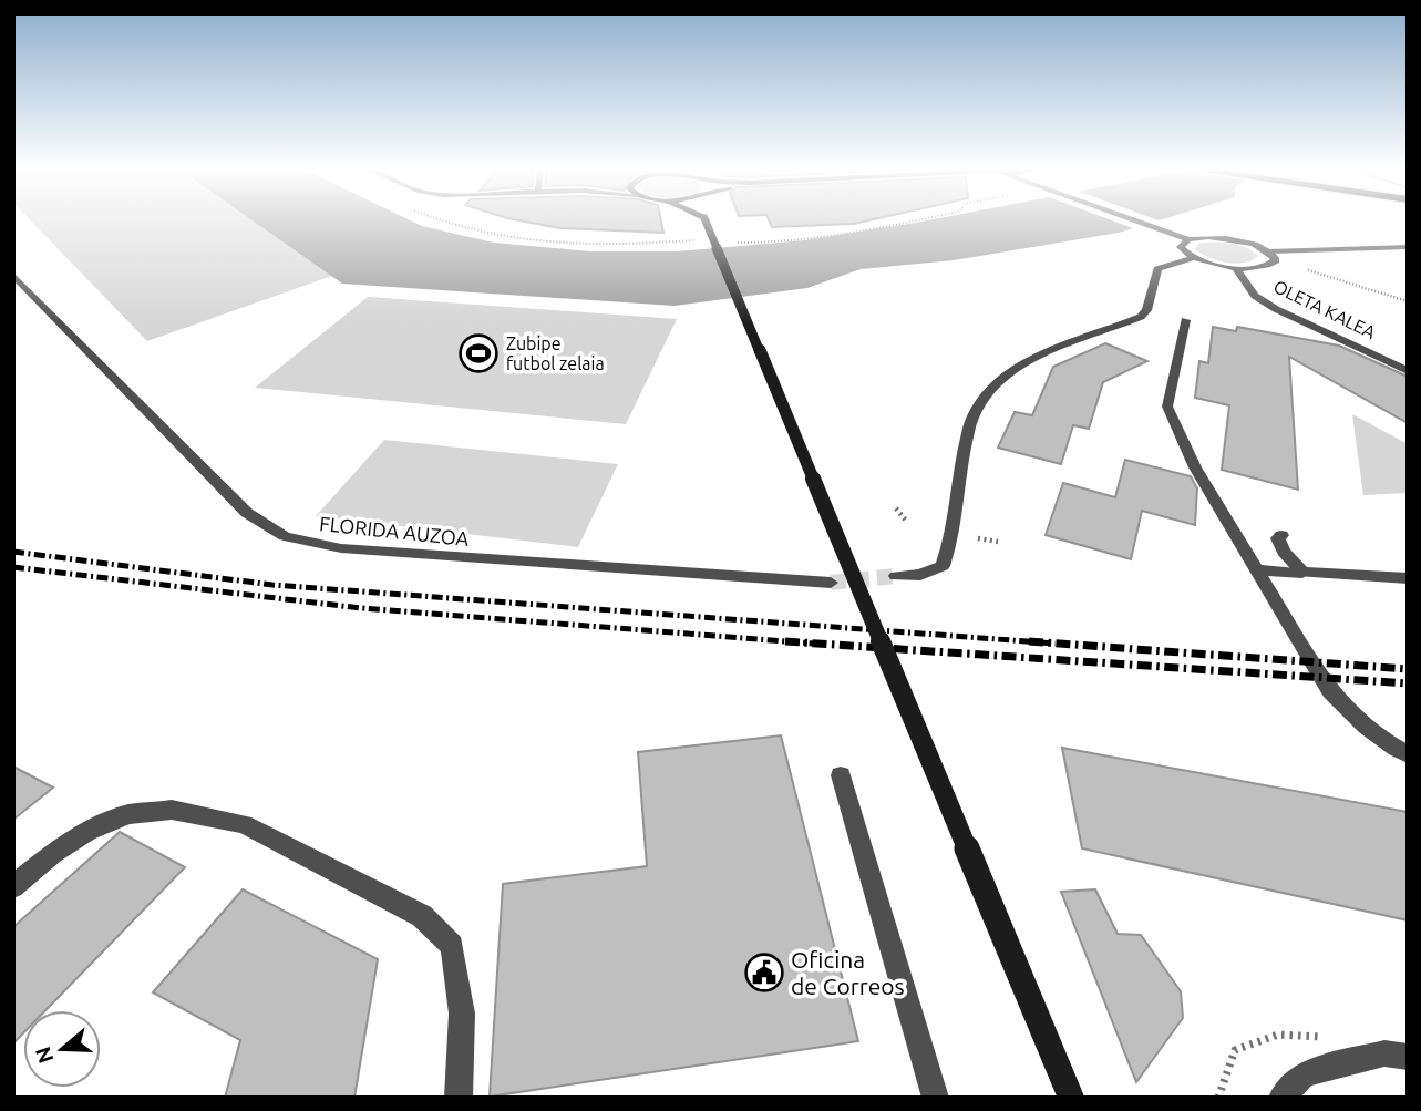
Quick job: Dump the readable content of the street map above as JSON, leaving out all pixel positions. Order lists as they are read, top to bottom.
{
  "streets": {
    "street": ["OLETA KALEA", "FLORIDA AUZOA"]
  },
  "places": {
    "sports": ["Zubipe futbol zelaia"],
    "public building": ["Oficina de Correos"]
  },
  "north": "left"
}
